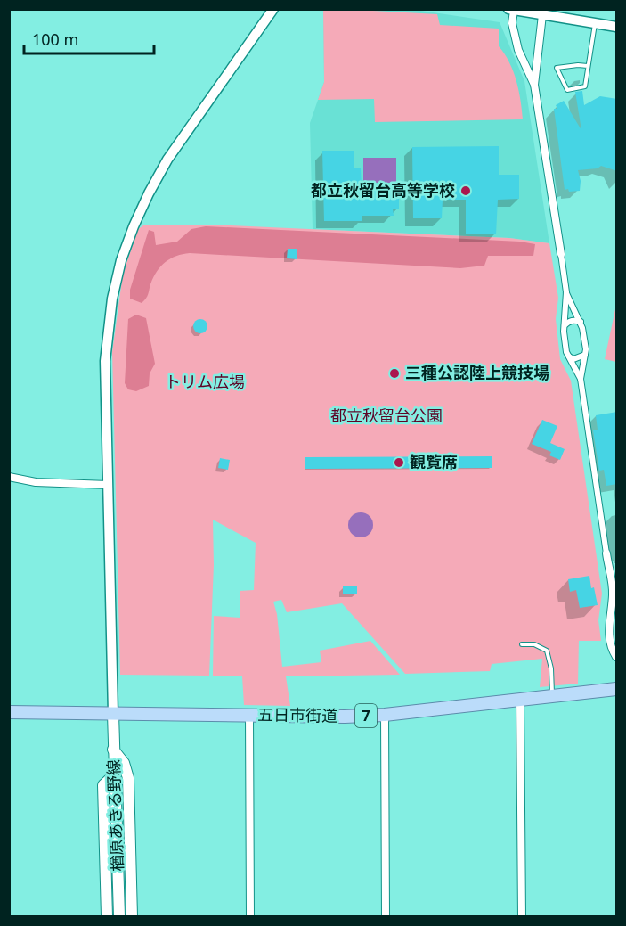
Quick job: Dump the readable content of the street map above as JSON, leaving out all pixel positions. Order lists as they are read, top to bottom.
{
  "streets": {
    "main road": ["五日市街道", "7", "楢原あきる野線"]
  },
  "crossings": [
    ["五日市街道", "楢原あきる野線"]
  ],
  "parks": ["トリム広場", "都立秋留台公園"],
  "places": ["都立秋留台高等学校", "三種公認陸上競技場", "観覧席"],
  "scale_bar": "100 m"
}
